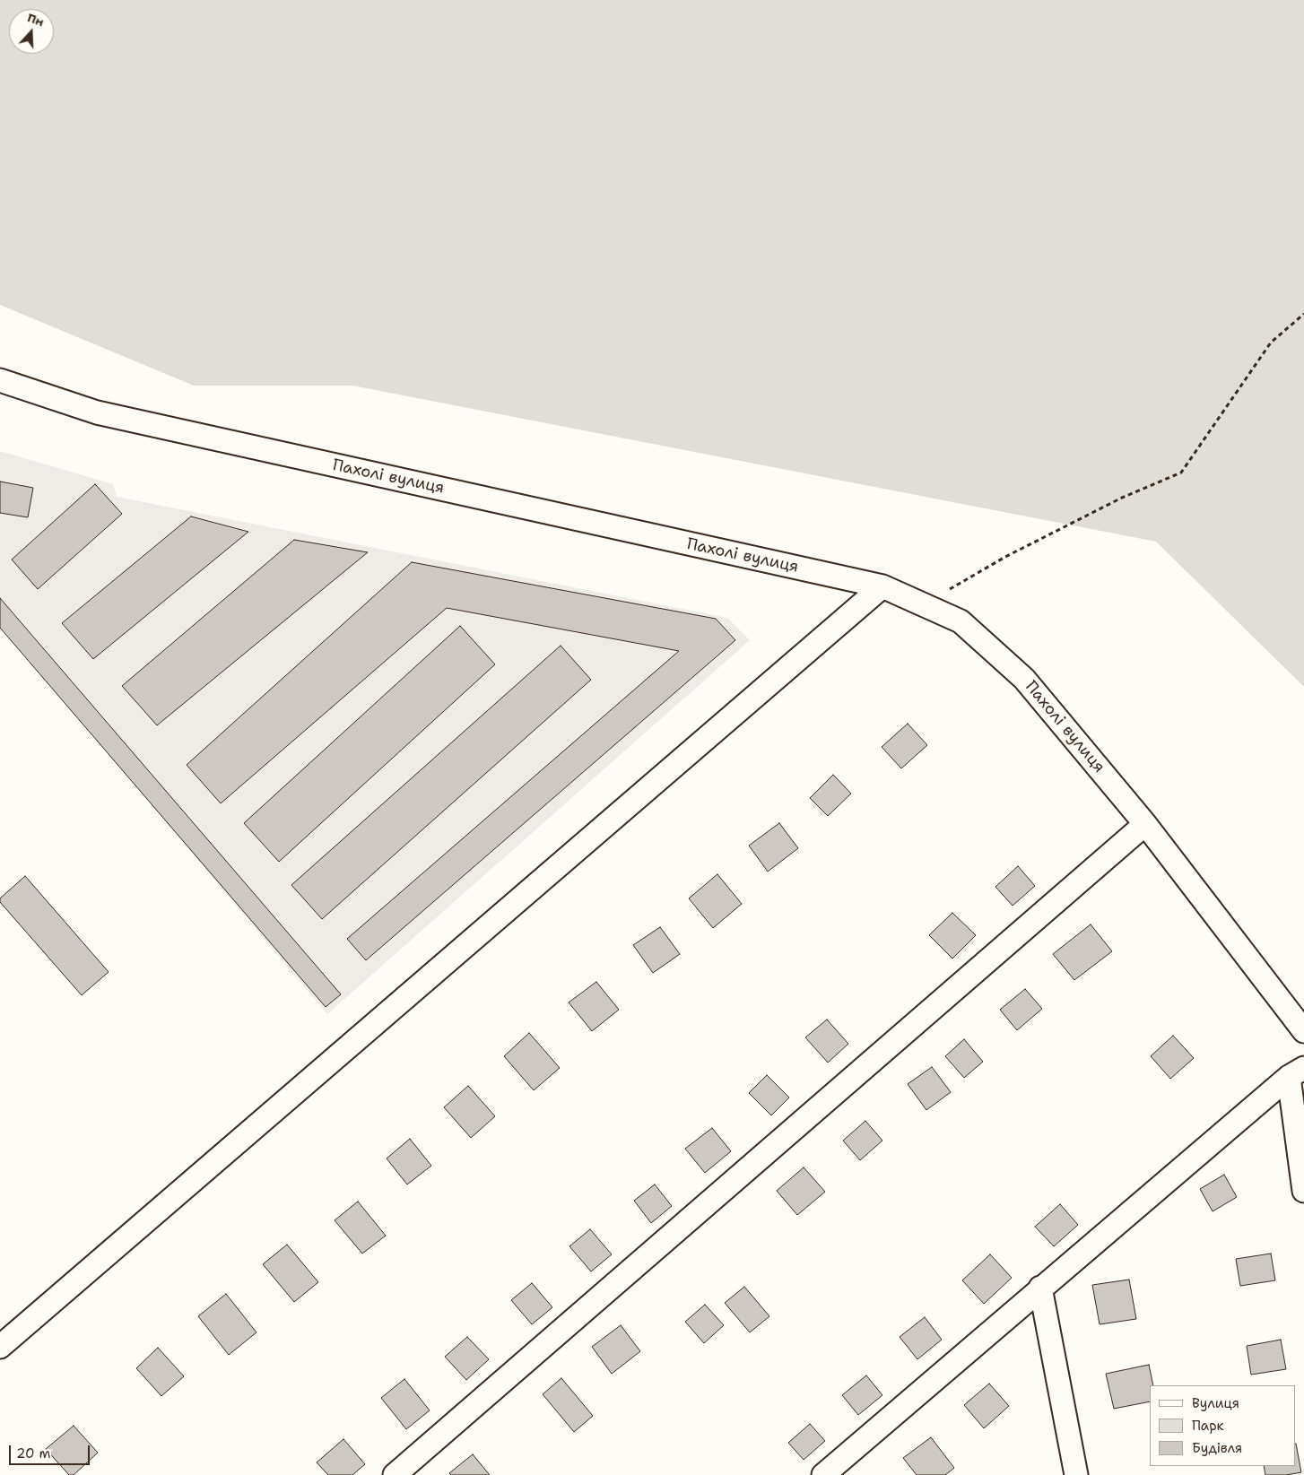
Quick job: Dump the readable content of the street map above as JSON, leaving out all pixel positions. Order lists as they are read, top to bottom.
{
  "streets": {
    "street": ["Пахолі вулиця"]
  },
  "legend": ["Вулиця", "Парк", "Будівля"],
  "scale_bar": "20 m",
  "north": "top"
}
